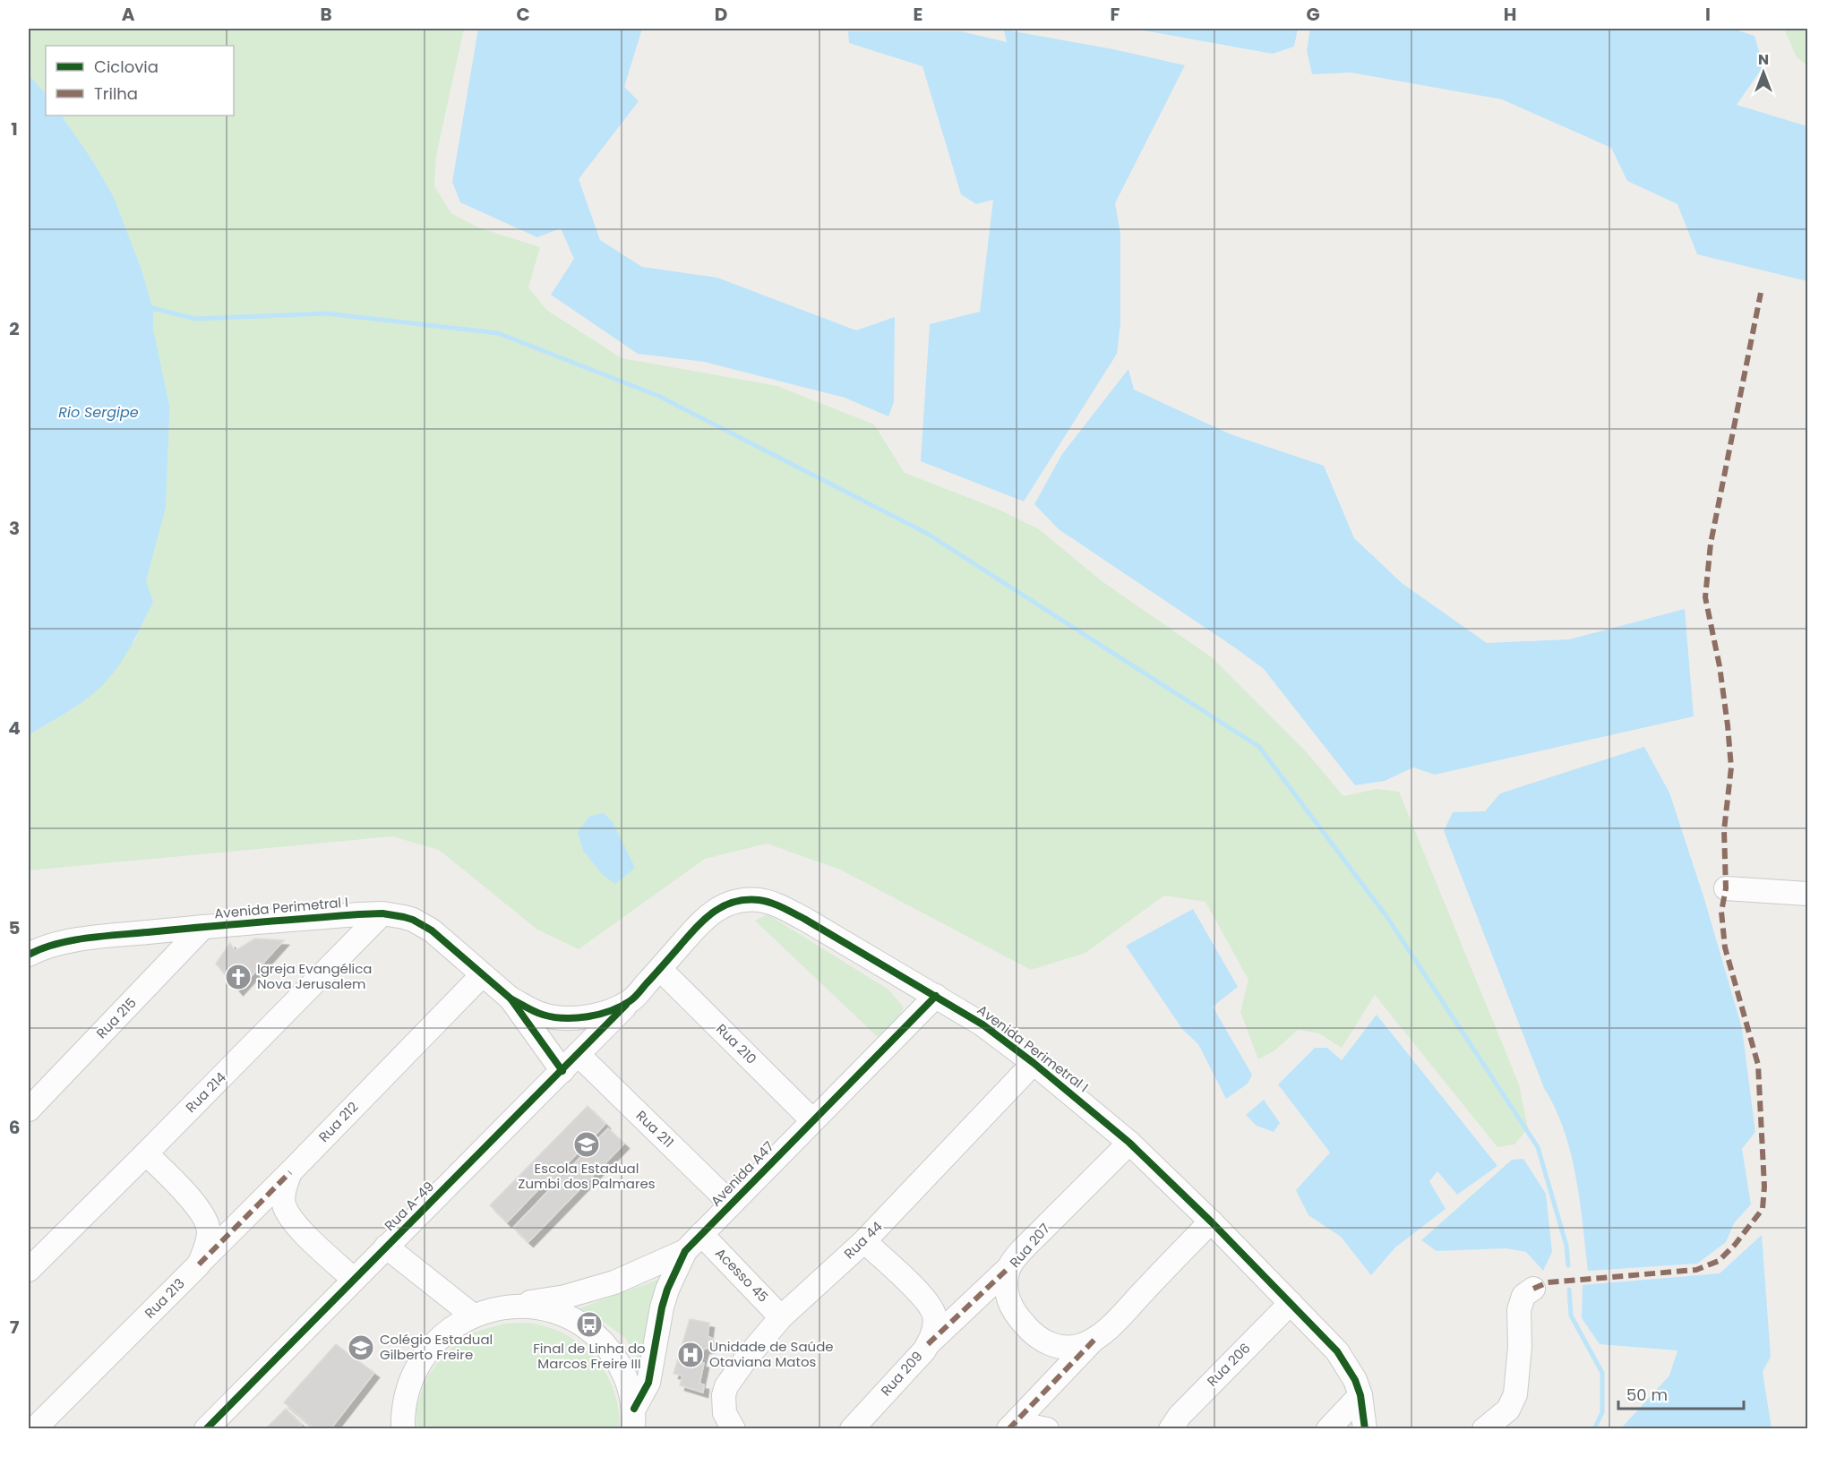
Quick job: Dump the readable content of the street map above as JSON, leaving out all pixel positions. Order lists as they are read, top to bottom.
{
  "streets": {
    "street": [
      "Avenida Perimetral I",
      "Rua 215",
      "Rua 210",
      "Rua 214",
      "Rua 212",
      "Rua 211",
      "Avenida A47",
      "Rua A-49",
      "Rua 44",
      "Rua 207",
      "Acesso 45",
      "Rua 213",
      "Rua 206",
      "Rua 209"
    ]
  },
  "crossings": [
    ["Avenida Perimetral I", "Rua 215"],
    ["Avenida Perimetral I", "Rua 210"],
    ["Avenida Perimetral I", "Rua 214"],
    ["Avenida Perimetral I", "Rua 212"],
    ["Avenida Perimetral I", "Avenida A47"],
    ["Avenida Perimetral I", "Rua A-49"],
    ["Avenida Perimetral I", "Rua 44"],
    ["Avenida Perimetral I", "Rua 207"],
    ["Avenida Perimetral I", "Rua 206"],
    ["Rua 210", "Avenida A47"],
    ["Rua 214", "Rua 213"],
    ["Rua 212", "Rua A-49"],
    ["Rua 211", "Avenida A47"],
    ["Rua 211", "Rua A-49"],
    ["Avenida A47", "Acesso 45"],
    ["Rua 44", "Acesso 45"],
    ["Rua 44", "Rua 209"]
  ],
  "water": ["Rio Sergipe"],
  "places": {
    "church": ["Igreja Evangélica Nova Jerusalem"],
    "school or university": ["Escola Estadual Zumbi dos Palmares", "Colégio Estadual Gilberto Freire"],
    "bus stop": ["Final de Linha do Marcos Freire III"],
    "hospital": ["Unidade de Saúde Otaviana Matos"]
  },
  "legend": ["Ciclovia", "Trilha"],
  "scale_bar": "50 m",
  "north": "top",
  "grid": {
    "columns": [
      "A",
      "B",
      "C",
      "D",
      "E",
      "F",
      "G",
      "H",
      "I"
    ],
    "rows": [
      "1",
      "2",
      "3",
      "4",
      "5",
      "6",
      "7"
    ]
  }
}
